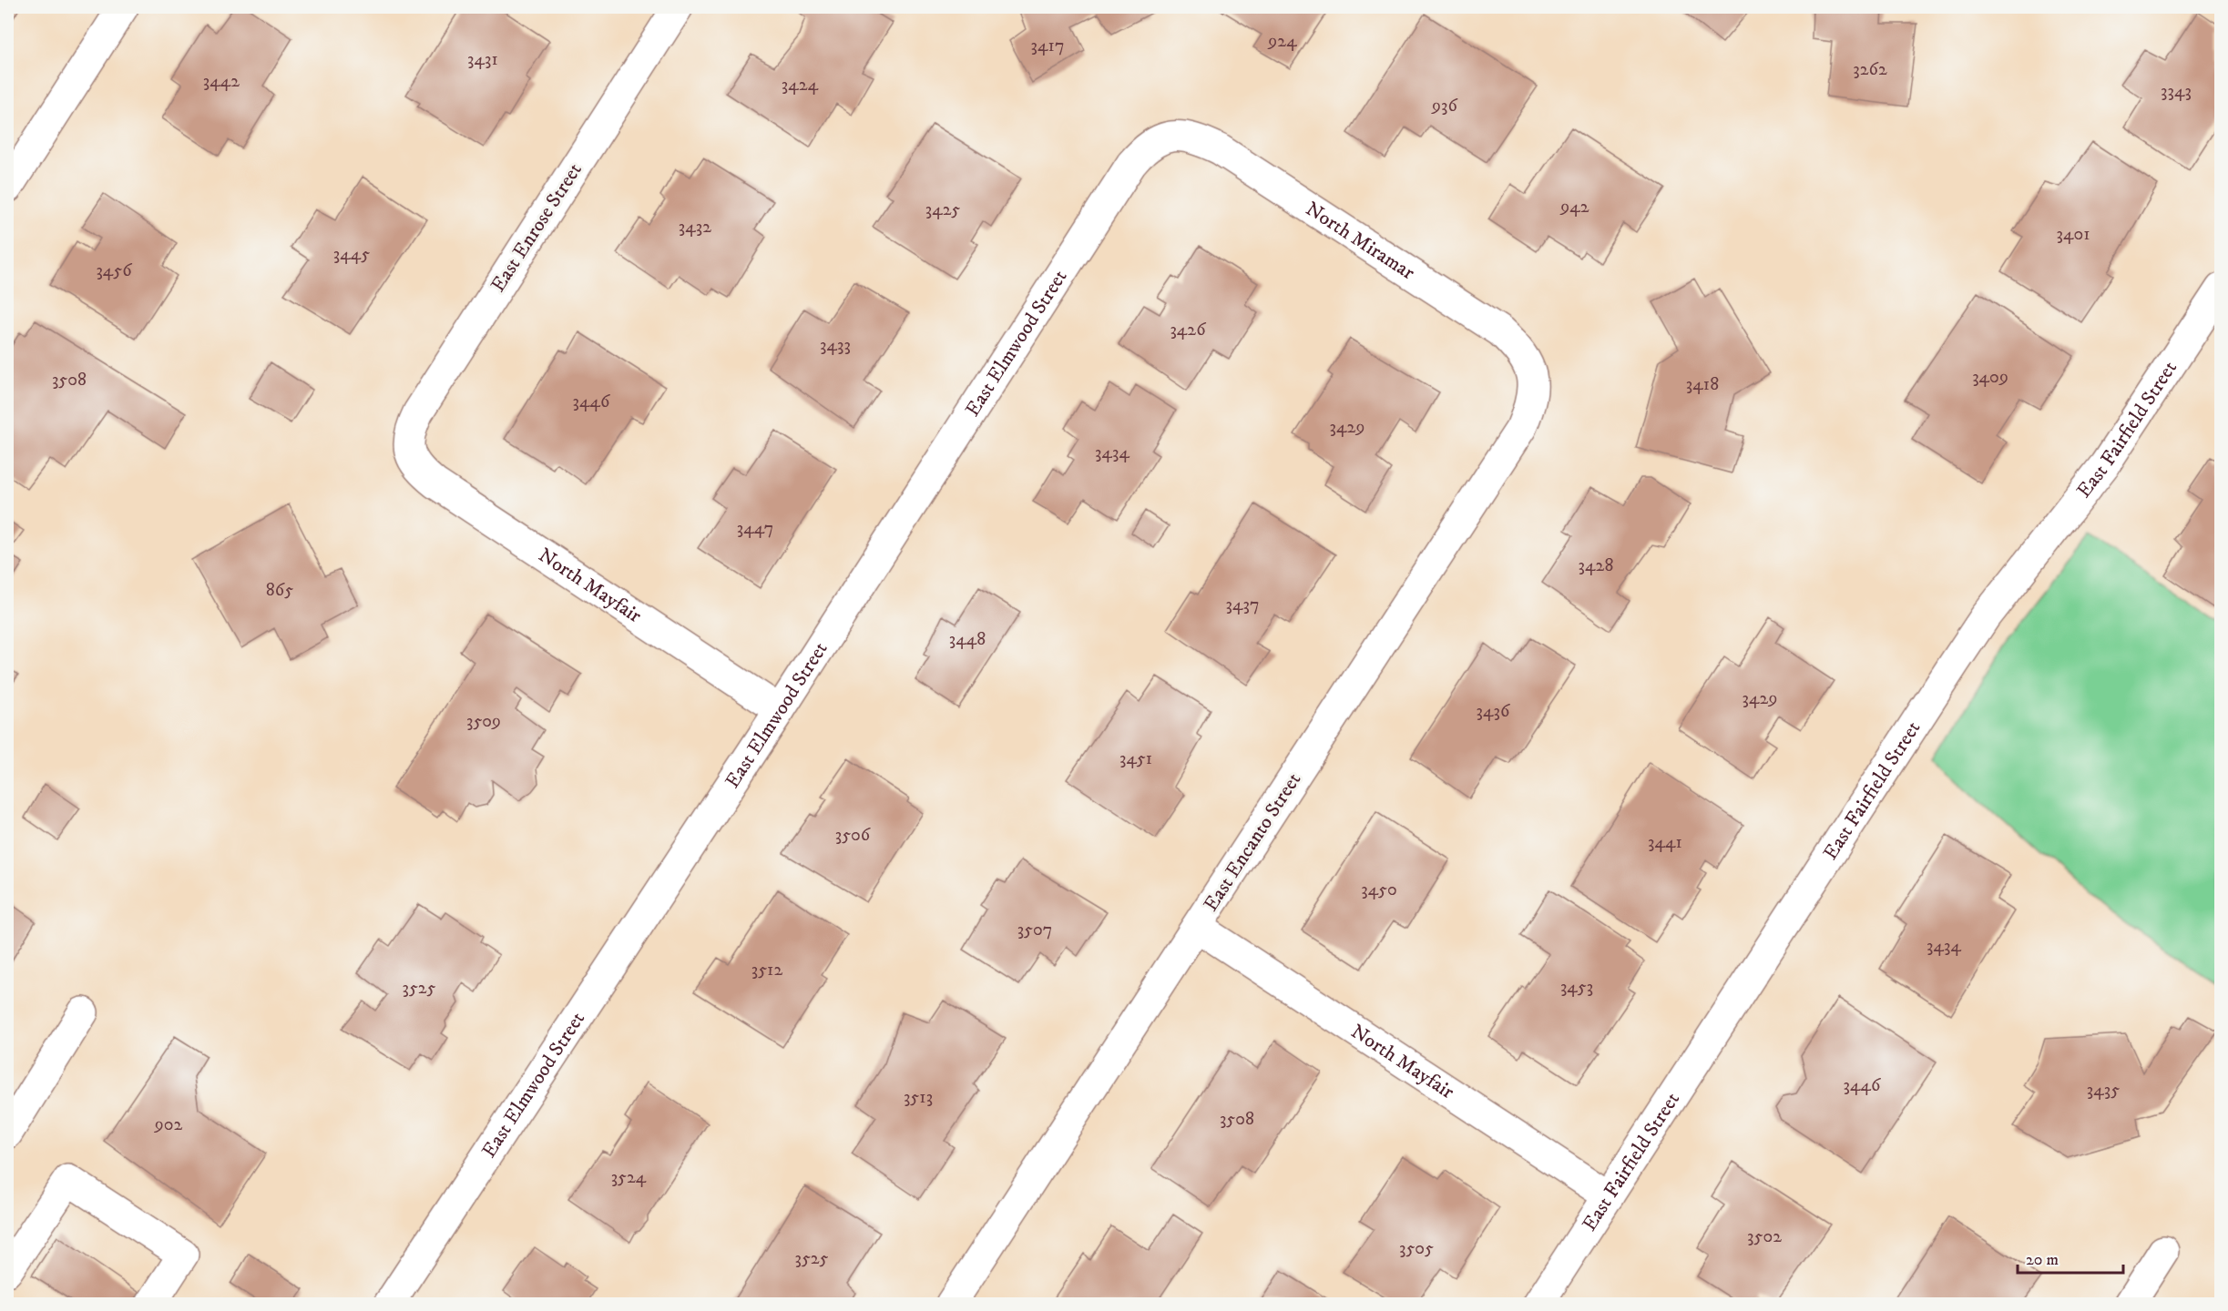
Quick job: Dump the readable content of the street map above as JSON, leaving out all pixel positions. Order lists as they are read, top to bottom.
{
  "streets": {
    "street": [
      "East Enrose Street",
      "North Miramar",
      "East Elmwood Street",
      "East Fairfield Street",
      "North Mayfair",
      "East Encanto Street"
    ]
  },
  "crossings": [
    ["East Enrose Street", "North Mayfair"],
    ["North Miramar", "East Elmwood Street"],
    ["North Miramar", "East Encanto Street"],
    ["East Elmwood Street", "North Mayfair"],
    ["East Fairfield Street", "North Mayfair"],
    ["North Mayfair", "East Encanto Street"]
  ],
  "house_numbers": [
    "924",
    "3417",
    "3431",
    "3262",
    "3442",
    "3424",
    "3343",
    "936",
    "942",
    "3425",
    "3432",
    "3401",
    "3445",
    "3456",
    "3426",
    "3433",
    "3409",
    "3508",
    "3418",
    "3446",
    "3429",
    "3434",
    "3447",
    "3428",
    "865",
    "3437",
    "3448",
    "3429",
    "3436",
    "3509",
    "3451",
    "3506",
    "3441",
    "3450",
    "3507",
    "3434",
    "3512",
    "3453",
    "3525",
    "3446",
    "3435",
    "3513",
    "3508",
    "902",
    "3524",
    "3502",
    "3505",
    "3525"
  ],
  "scale_bar": "20 m"
}
